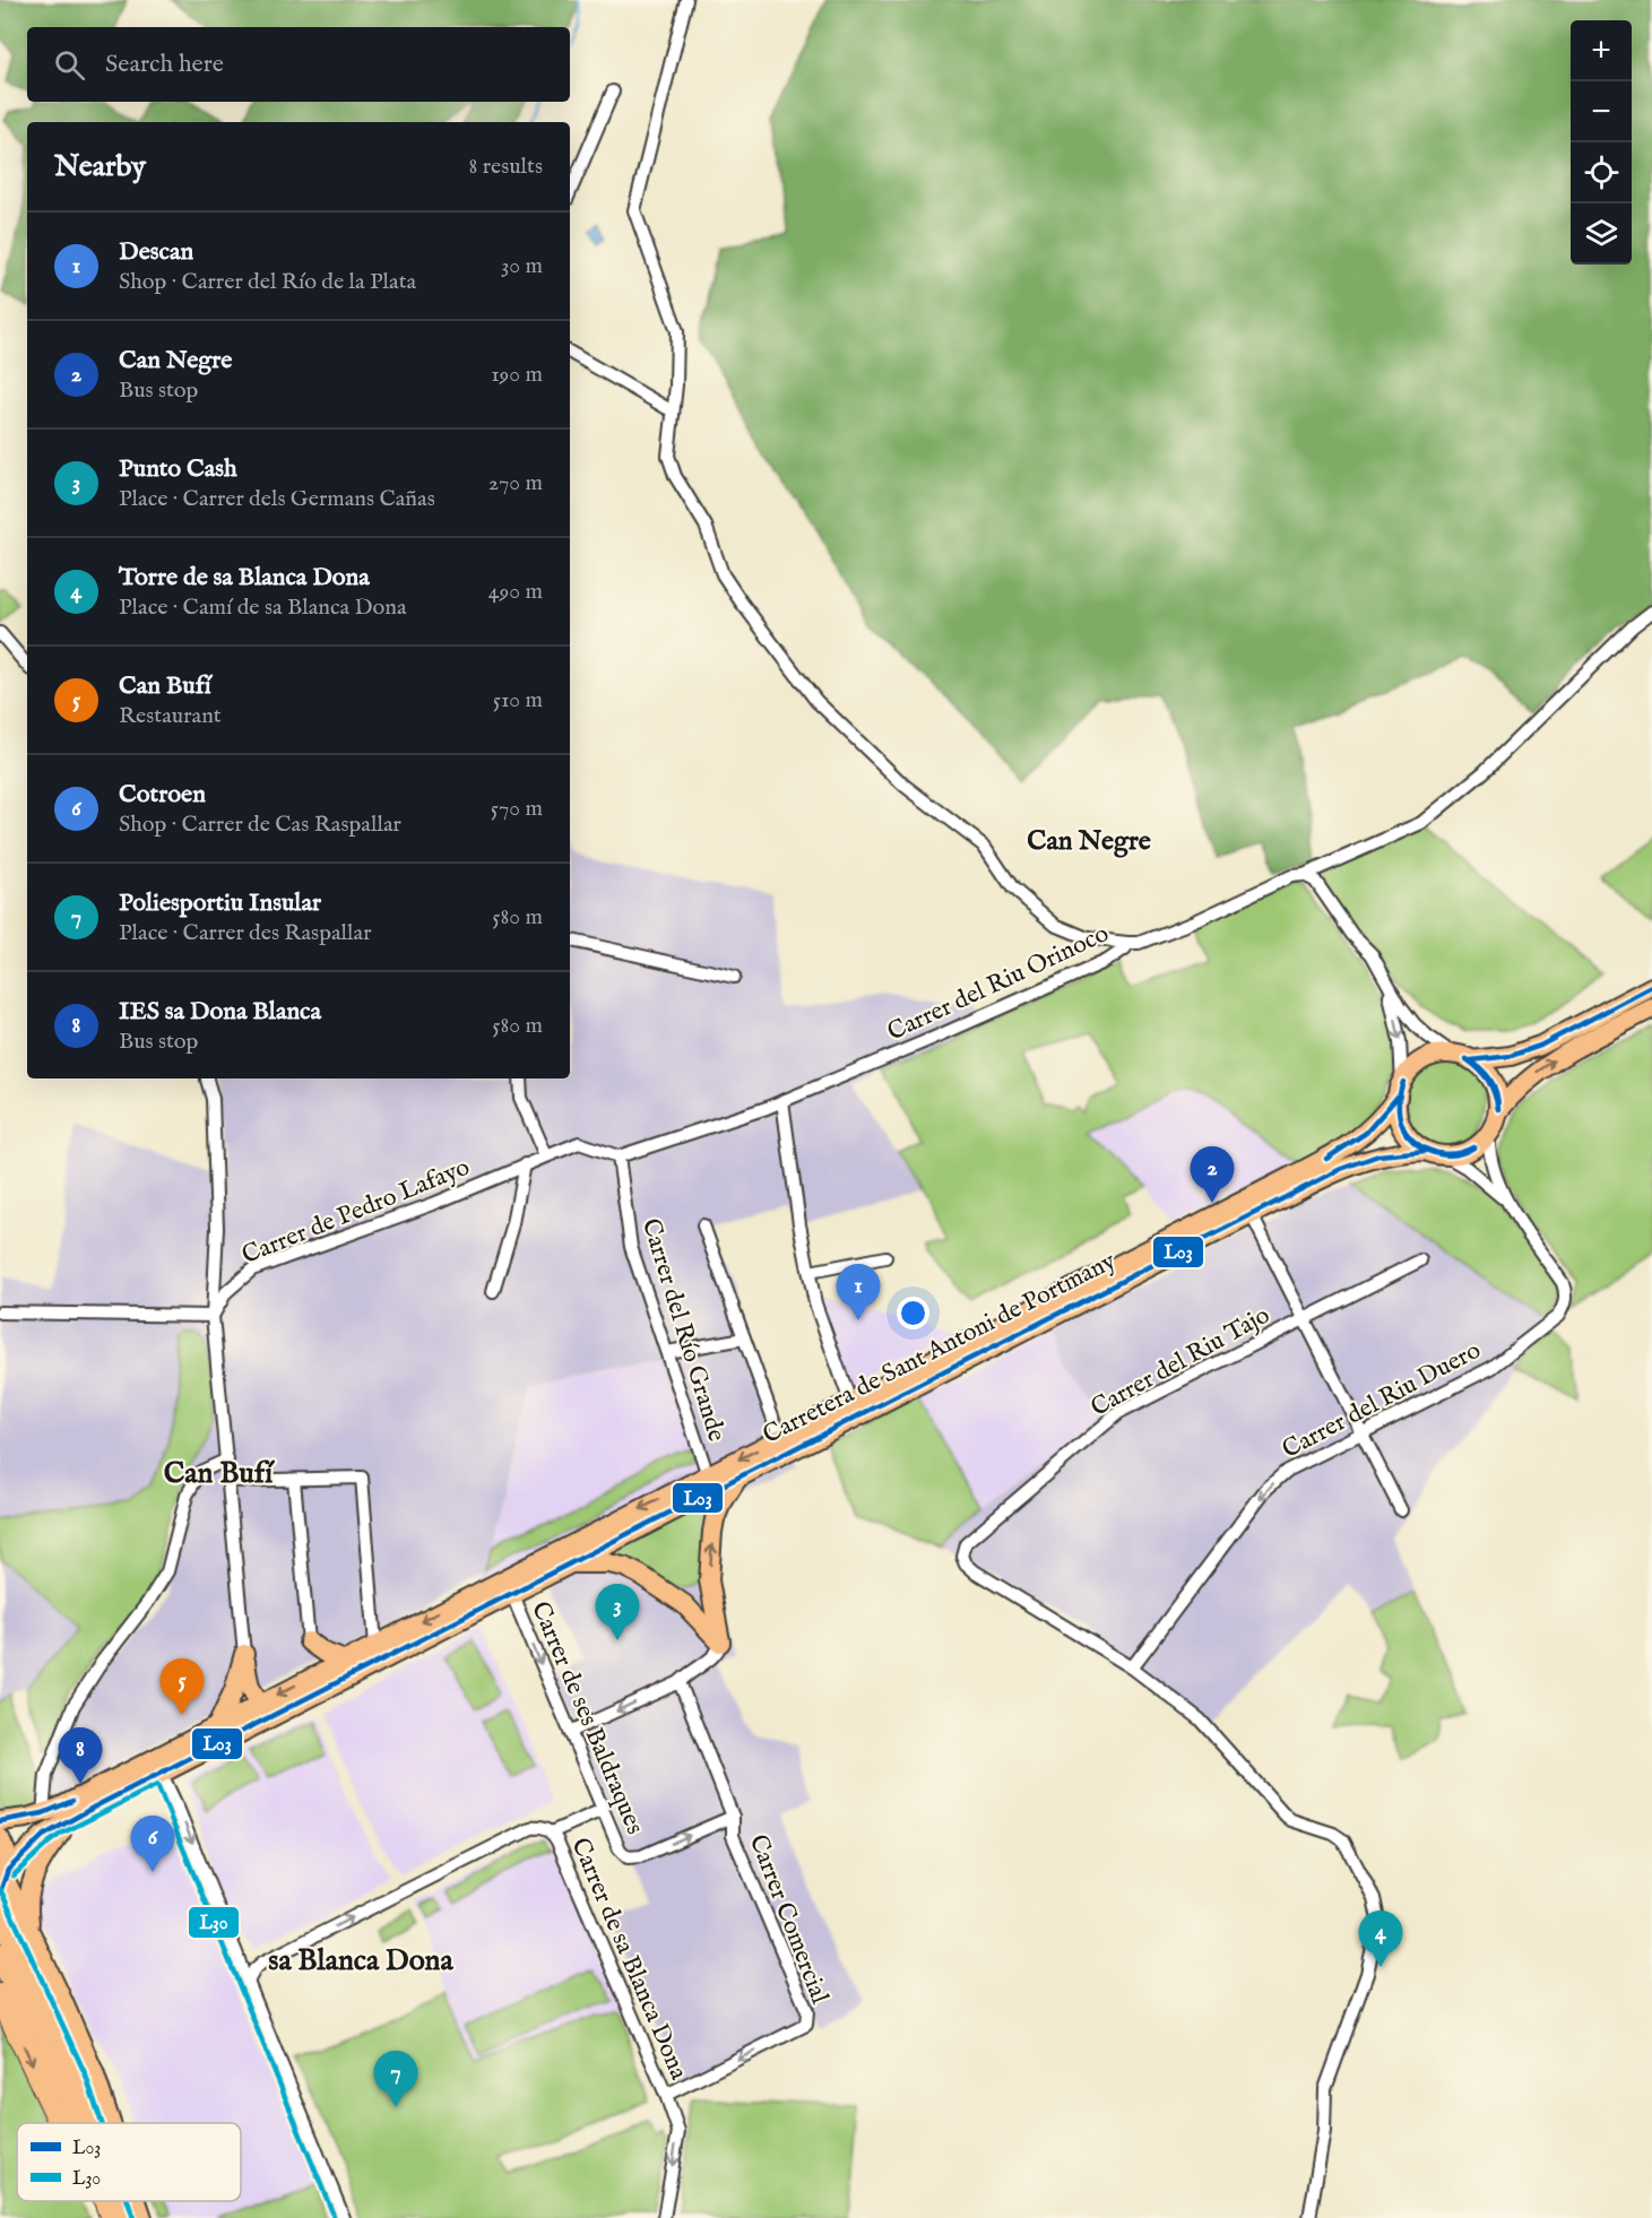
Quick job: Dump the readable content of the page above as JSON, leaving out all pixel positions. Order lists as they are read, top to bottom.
{
  "streets": {
    "main road": ["Carretera de Sant Antoni de Portmany"],
    "street": [
      "Carrer del Riu Orinoco",
      "Carrer de Pedro Lafayo",
      "Carrer del Río Grande",
      "Carrer del Riu Tajo",
      "Carrer del Riu Duero",
      "Carrer de ses Baldraques",
      "Carrer Comercial",
      "Carrer de sa Blanca Dona"
    ]
  },
  "crossings": [
    ["Carrer del Riu Orinoco", "Carrer de Pedro Lafayo"],
    ["Carrer del Riu Orinoco", "Carrer del Río Grande"],
    ["Carrer de Pedro Lafayo", "Carrer del Río Grande"],
    ["Carrer del Río Grande", "Carretera de Sant Antoni de Portmany"],
    ["Carretera de Sant Antoni de Portmany", "Carrer de ses Baldraques"],
    ["Carrer del Riu Tajo", "Carrer del Riu Duero"],
    ["Carrer de ses Baldraques", "Carrer Comercial"],
    ["Carrer Comercial", "Carrer de sa Blanca Dona"]
  ],
  "one_way": ["Carrer del Riu Duero"],
  "districts": ["Can Negre", "Can Bufí", "sa Blanca Dona"],
  "lines": ["transit line L03", "transit line L30"],
  "legend": ["L03", "L30"],
  "page": {
    "map_buttons": ["+", "−"],
    "search": "Search here",
    "heading": ["Nearby", "8 results"],
    "list": [
      {
        "mark": "1",
        "name": "Descan",
        "note": "Shop · Carrer del Río de la Plata",
        "value": "30 m"
      },
      {
        "mark": "2",
        "name": "Can Negre",
        "note": "Bus stop",
        "value": "190 m"
      },
      {
        "mark": "3",
        "name": "Punto Cash",
        "note": "Place · Carrer dels Germans Cañas",
        "value": "270 m"
      },
      {
        "mark": "4",
        "name": "Torre de sa Blanca Dona",
        "note": "Place · Camí de sa Blanca Dona",
        "value": "490 m"
      },
      {
        "mark": "5",
        "name": "Can Bufí",
        "note": "Restaurant",
        "value": "510 m"
      },
      {
        "mark": "6",
        "name": "Cotroen",
        "note": "Shop · Carrer de Cas Raspallar",
        "value": "570 m"
      },
      {
        "mark": "7",
        "name": "Poliesportiu Insular",
        "note": "Place · Carrer des Raspallar",
        "value": "580 m"
      },
      {
        "mark": "8",
        "name": "IES sa Dona Blanca",
        "note": "Bus stop",
        "value": "580 m"
      }
    ],
    "pins": [
      "2",
      "1",
      "3",
      "5",
      "8",
      "6",
      "4",
      "7"
    ]
  }
}
